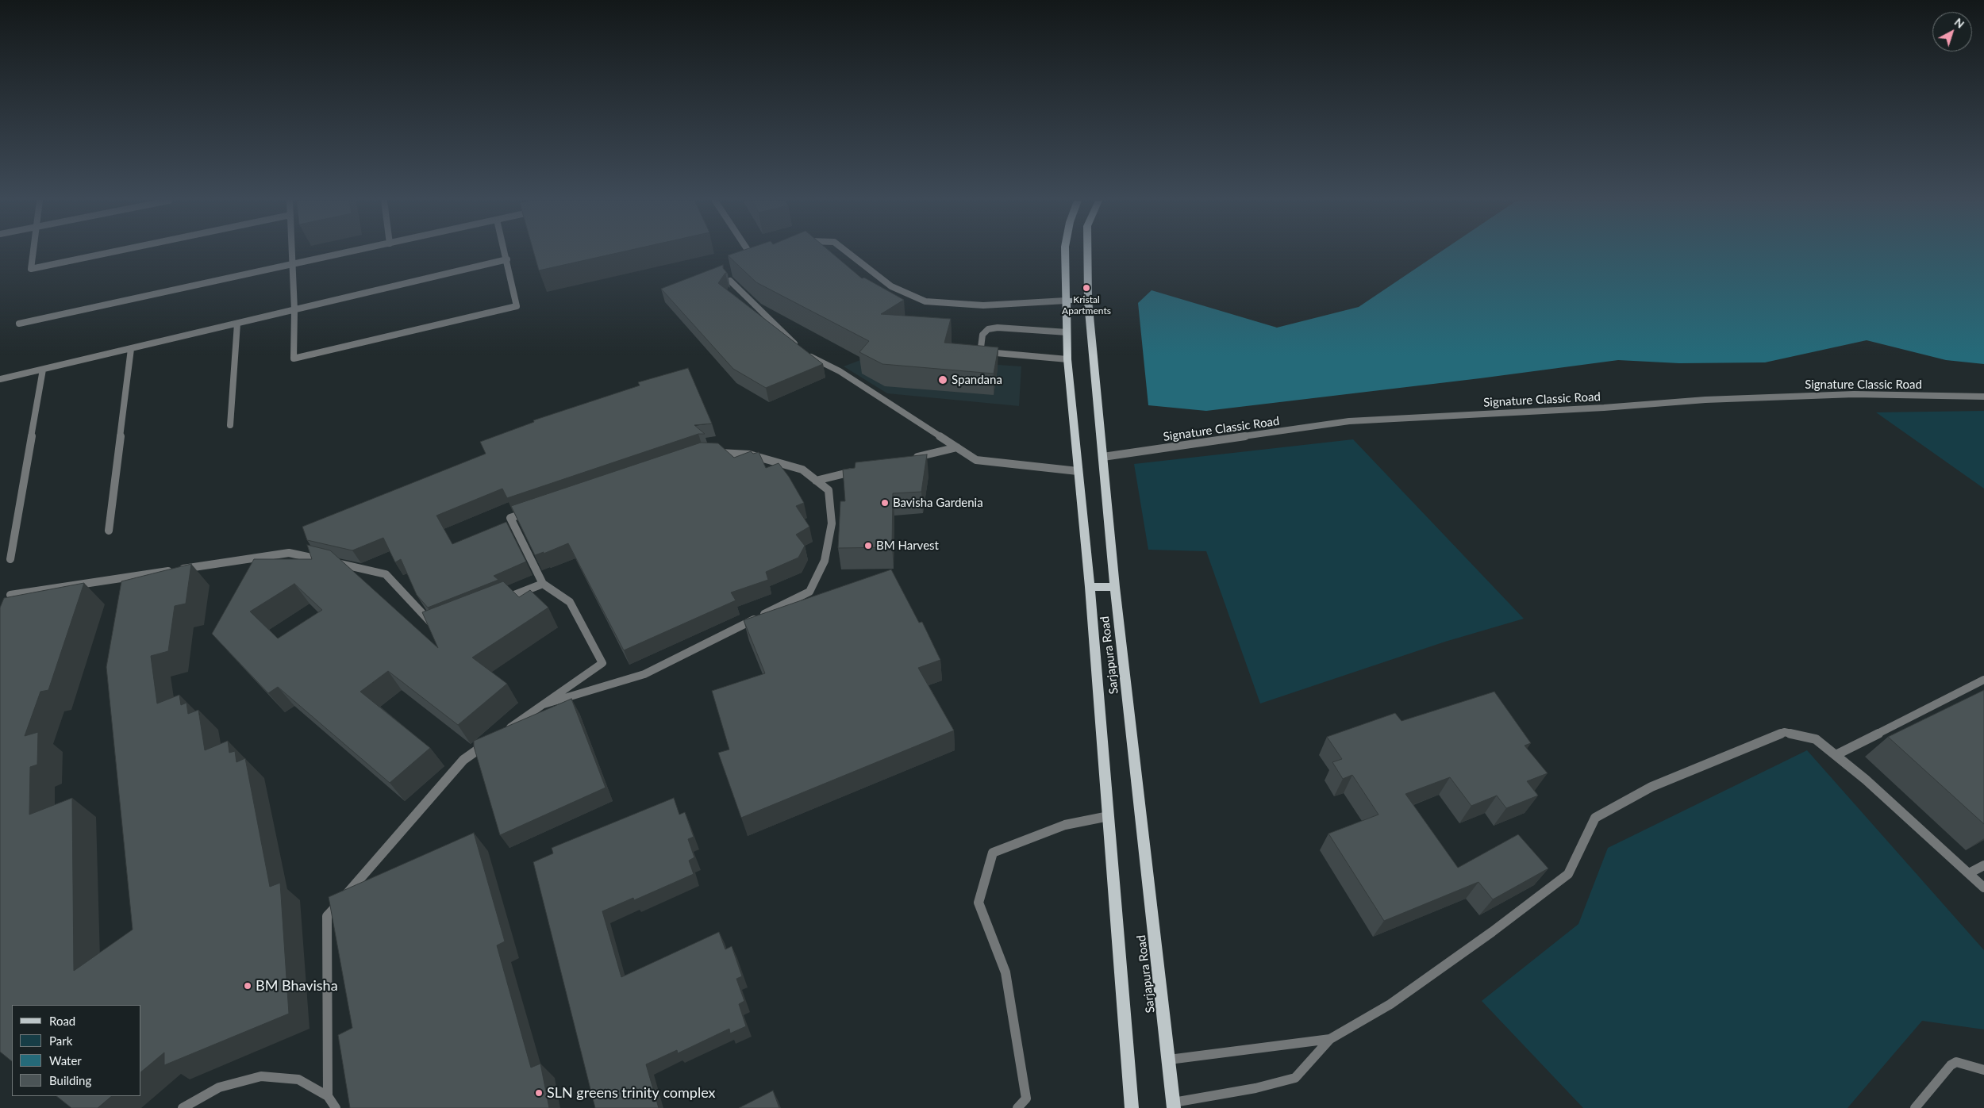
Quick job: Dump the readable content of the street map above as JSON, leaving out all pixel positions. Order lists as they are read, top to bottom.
{
  "streets": {
    "main road": ["Sarjapura Road"],
    "street": ["Signature Classic Road"]
  },
  "crossings": [
    ["Signature Classic Road", "Sarjapura Road"]
  ],
  "places": [
    "Kristal Apartments",
    "Spandana",
    "Bavisha Gardenia",
    "BM Harvest",
    "BM Bhavisha",
    "SLN greens trinity complex"
  ],
  "legend": [
    "Road",
    "Park",
    "Water",
    "Building"
  ],
  "north": "top right"
}
